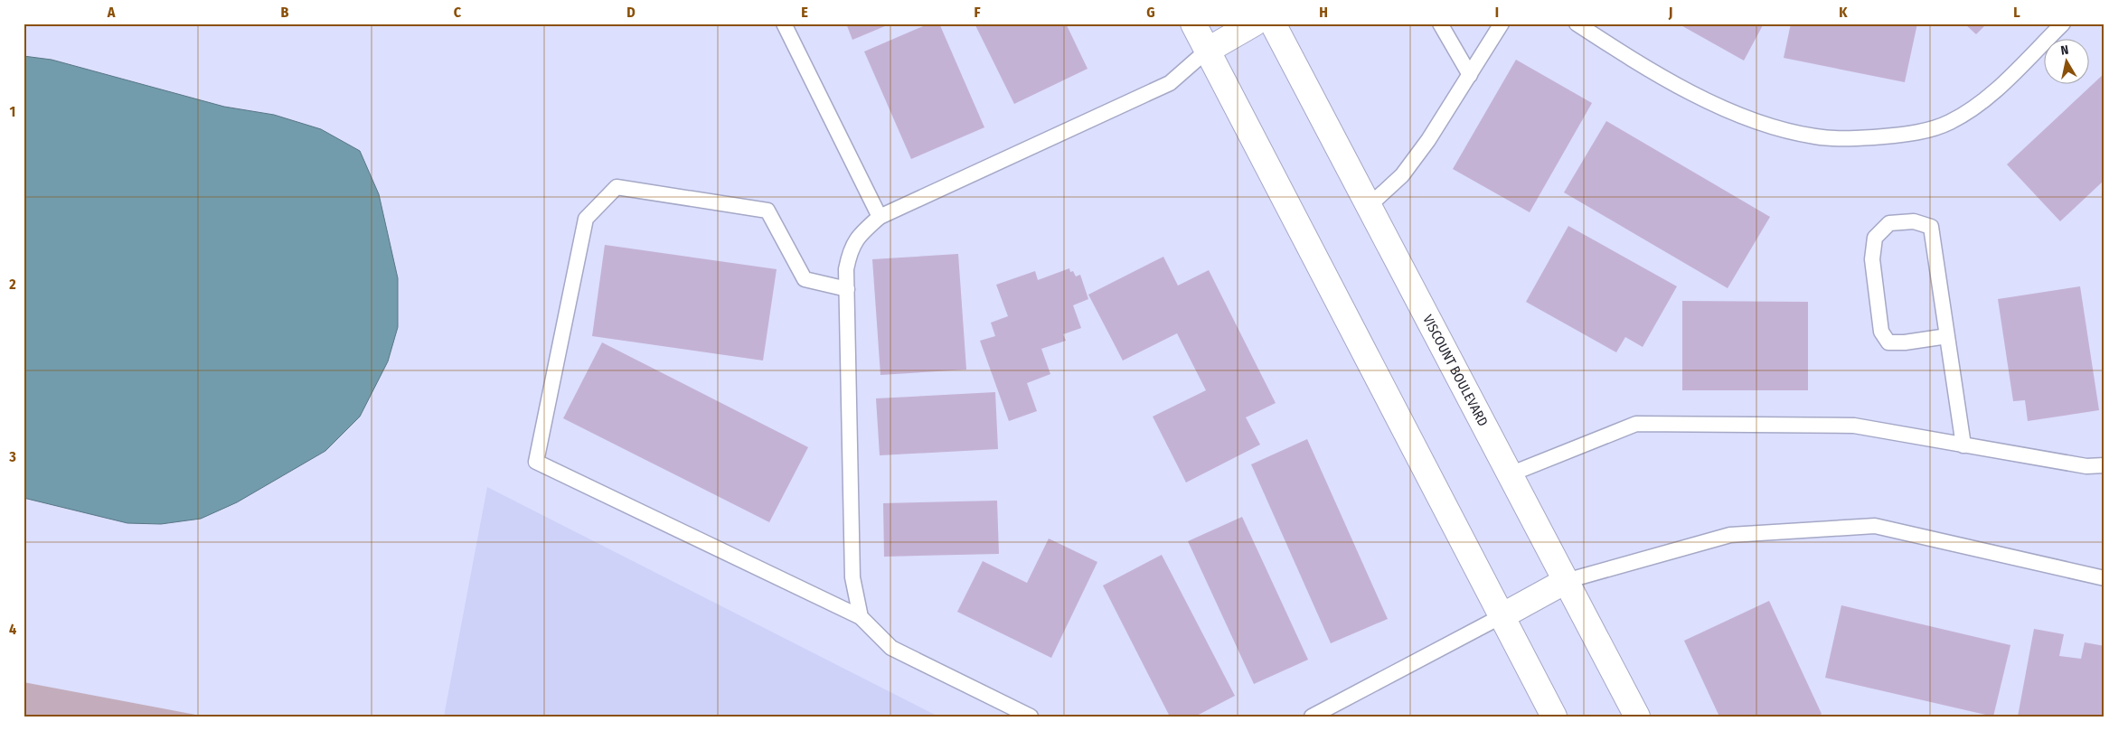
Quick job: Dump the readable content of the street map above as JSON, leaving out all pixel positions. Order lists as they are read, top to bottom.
{
  "streets": {
    "main road": ["VISCOUNT BOULEVARD"]
  },
  "north": "top",
  "grid": {
    "columns": [
      "A",
      "B",
      "C",
      "D",
      "E",
      "F",
      "G",
      "H",
      "I",
      "J",
      "K",
      "L"
    ],
    "rows": [
      "1",
      "2",
      "3",
      "4"
    ]
  }
}
